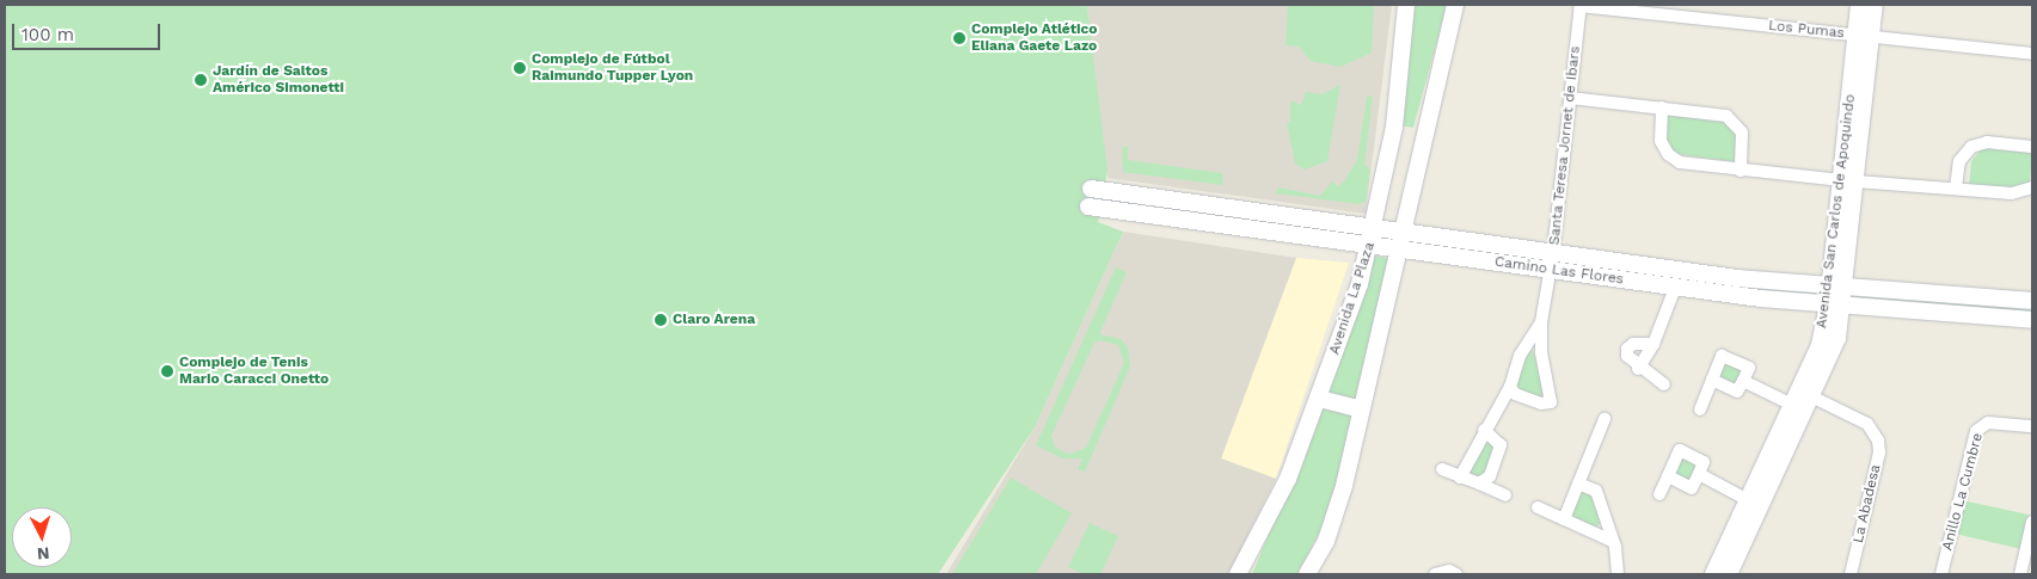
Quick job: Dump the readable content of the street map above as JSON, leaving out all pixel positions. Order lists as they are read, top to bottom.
{
  "streets": {
    "street": [
      "Los Pumas",
      "Santa Teresa Jornet de Ibars",
      "Avenida San Carlos de Apoquindo",
      "Camino Las Flores",
      "Avenida La Plaza",
      "Anillo La Cumbre",
      "La Abadesa"
    ]
  },
  "crossings": [
    ["Los Pumas", "Santa Teresa Jornet de Ibars"],
    ["Los Pumas", "Avenida San Carlos de Apoquindo"],
    ["Santa Teresa Jornet de Ibars", "Camino Las Flores"],
    ["Avenida San Carlos de Apoquindo", "Camino Las Flores"],
    ["Avenida San Carlos de Apoquindo", "La Abadesa"],
    ["Camino Las Flores", "Avenida La Plaza"]
  ],
  "places": [
    "Complejo Atlético Eliana Gaete Lazo",
    "Complejo de Fútbol Raimundo Tupper Lyon",
    "Jardín de Saltos Américo Simonetti",
    "Claro Arena",
    "Complejo de Tenis Mario Caracci Onetto"
  ],
  "scale_bar": "100 m",
  "north": "bottom"
}
